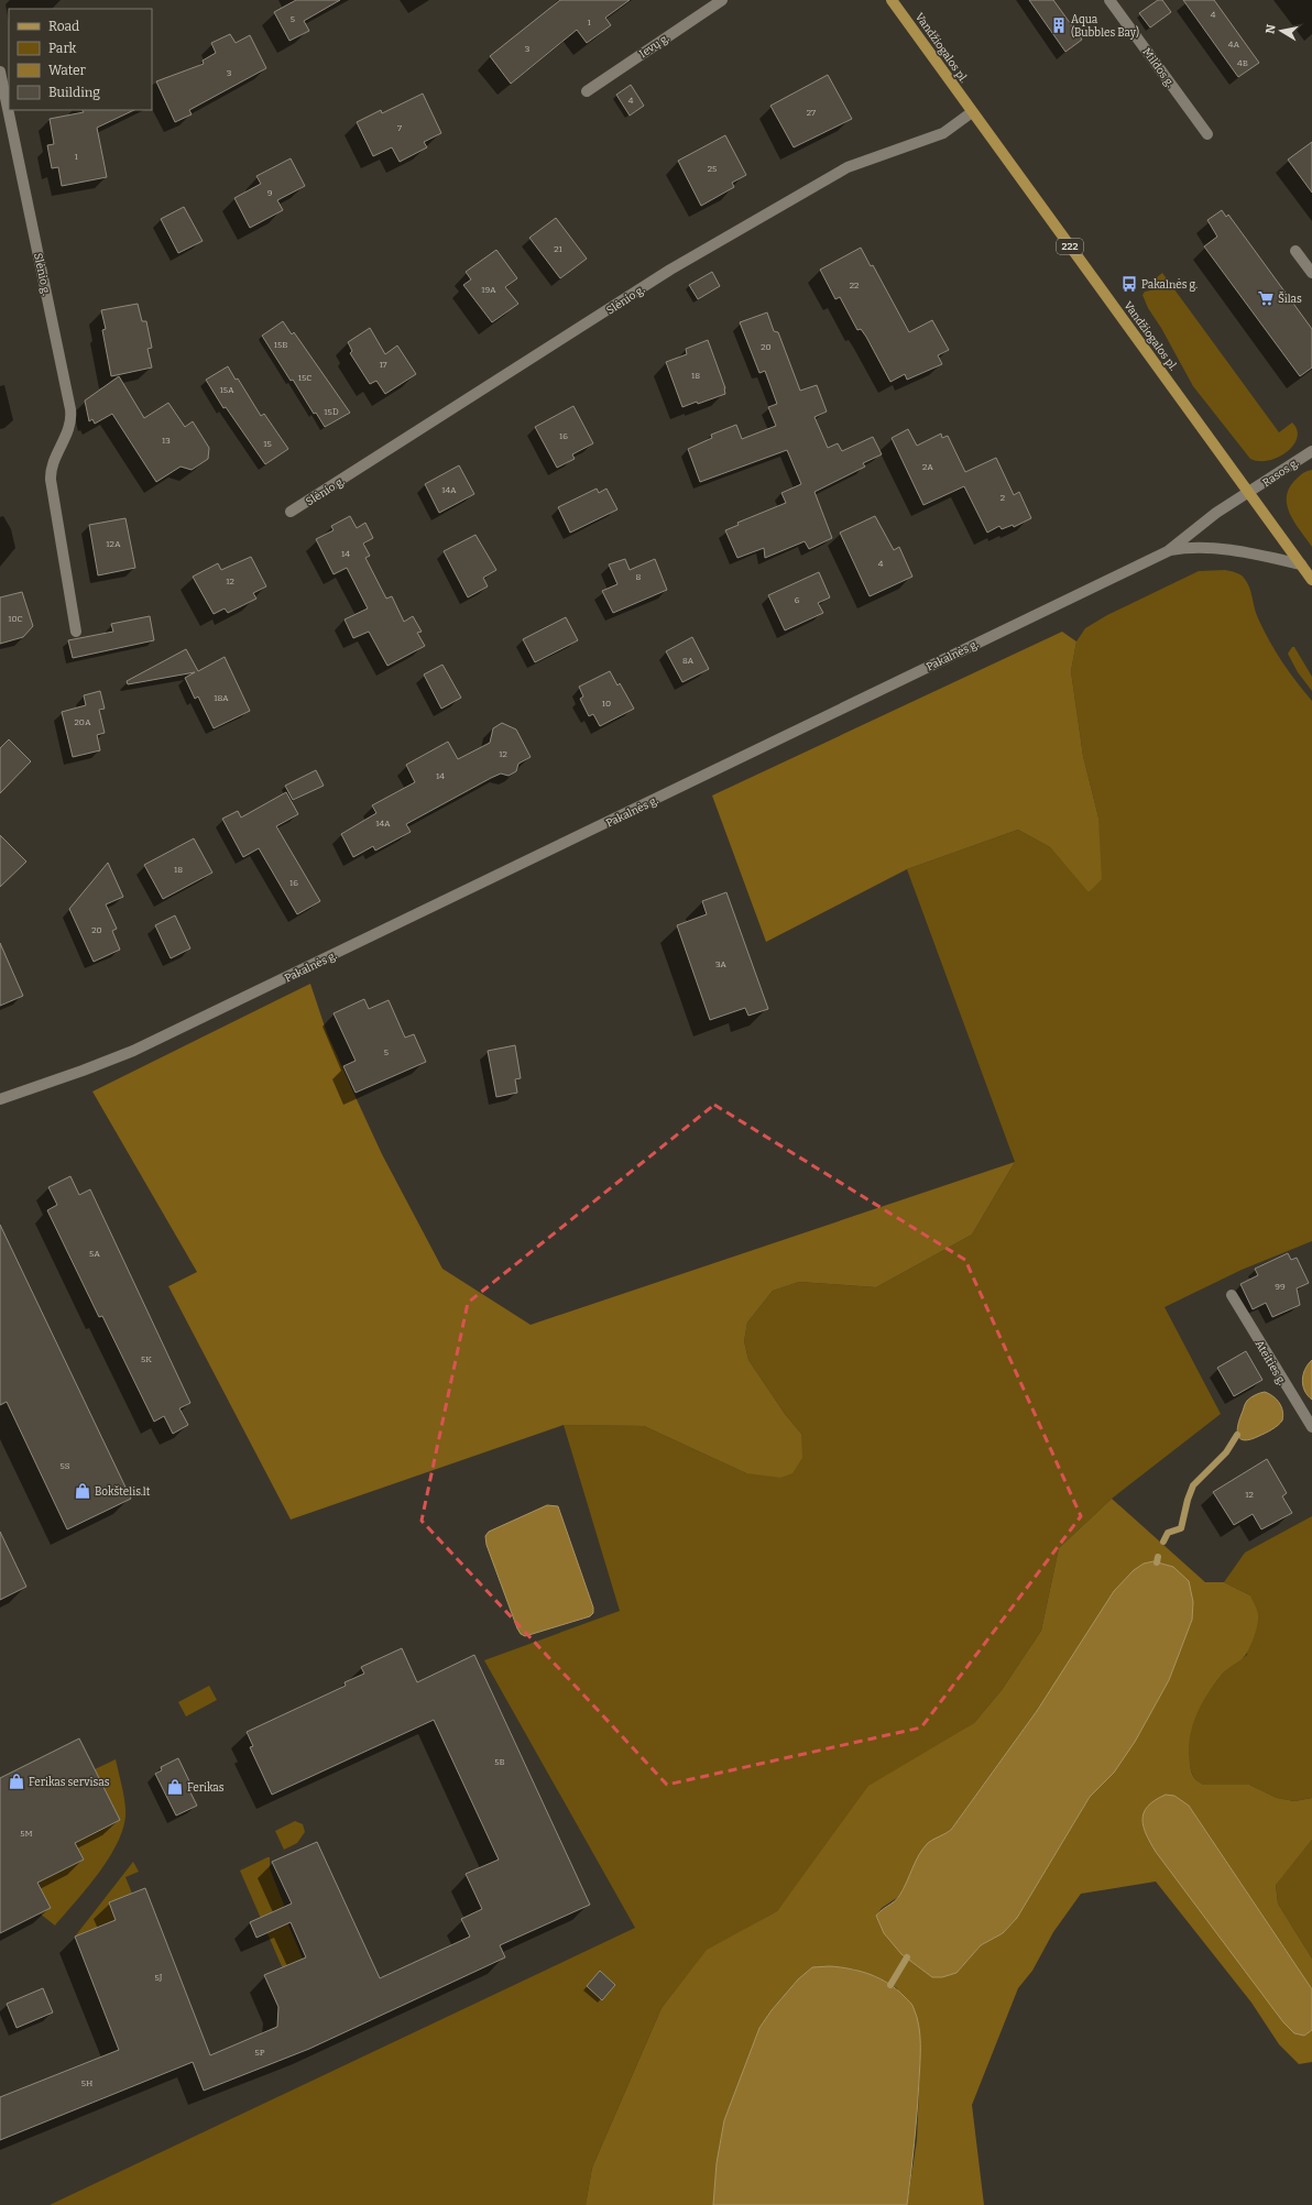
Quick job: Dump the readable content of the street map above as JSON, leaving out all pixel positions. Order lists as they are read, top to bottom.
{
  "streets": {
    "main road": ["Vandžiogalos pl.", "222"],
    "street": [
      "Ievų g.",
      "Mildos g.",
      "Slėnio g.",
      "Rasos g.",
      "Pakalnės g.",
      "Ateities g."
    ]
  },
  "crossings": [
    ["Vandžiogalos pl.", "Slėnio g."],
    ["Vandžiogalos pl.", "Rasos g."],
    ["Vandžiogalos pl.", "Pakalnės g."],
    ["Rasos g.", "Pakalnės g."]
  ],
  "places": {
    "building": ["Aqua (Bubbles Bay)"],
    "bus stop": ["Pakalnės g."],
    "supermarket": ["Šilas"],
    "shop": ["Bokštelis.lt", "Ferikas servisas", "Ferikas"]
  },
  "house_numbers": [
    "4",
    "5",
    "1",
    "4A",
    "3",
    "4B",
    "3",
    "4",
    "27",
    "7",
    "1",
    "25",
    "9",
    "21",
    "22",
    "19A",
    "15B",
    "20",
    "17",
    "18",
    "15C",
    "15A",
    "15D",
    "16",
    "13",
    "15",
    "2A",
    "14A",
    "2",
    "12A",
    "14",
    "4",
    "8",
    "12",
    "6",
    "10C",
    "8A",
    "18A",
    "10",
    "20A",
    "12",
    "14",
    "14A",
    "18",
    "16",
    "20",
    "3A",
    "5",
    "5A",
    "99",
    "5K",
    "5S",
    "12",
    "5B",
    "5M",
    "5J",
    "5P",
    "5H"
  ],
  "legend": [
    "Road",
    "Park",
    "Water",
    "Building"
  ],
  "north": "left"
}
